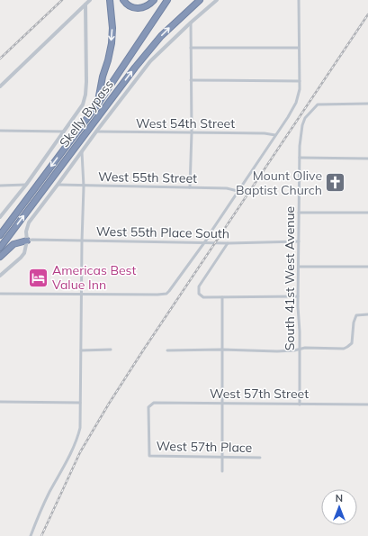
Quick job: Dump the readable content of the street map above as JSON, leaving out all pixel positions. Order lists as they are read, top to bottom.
{
  "streets": {
    "highway": ["Skelly Bypass"],
    "street": [
      "West 54th Street",
      "West 55th Street",
      "West 55th Place South",
      "South 41st West Avenue",
      "West 57th Street",
      "West 57th Place"
    ]
  },
  "crossings": [
    ["West 55th Place South", "South 41st West Avenue"],
    ["South 41st West Avenue", "West 57th Street"],
    ["West 57th Street", "West 57th Place"]
  ],
  "places": {
    "church": ["Mount Olive Baptist Church"],
    "hotel": ["Americas Best Value Inn"]
  },
  "north": "top"
}
